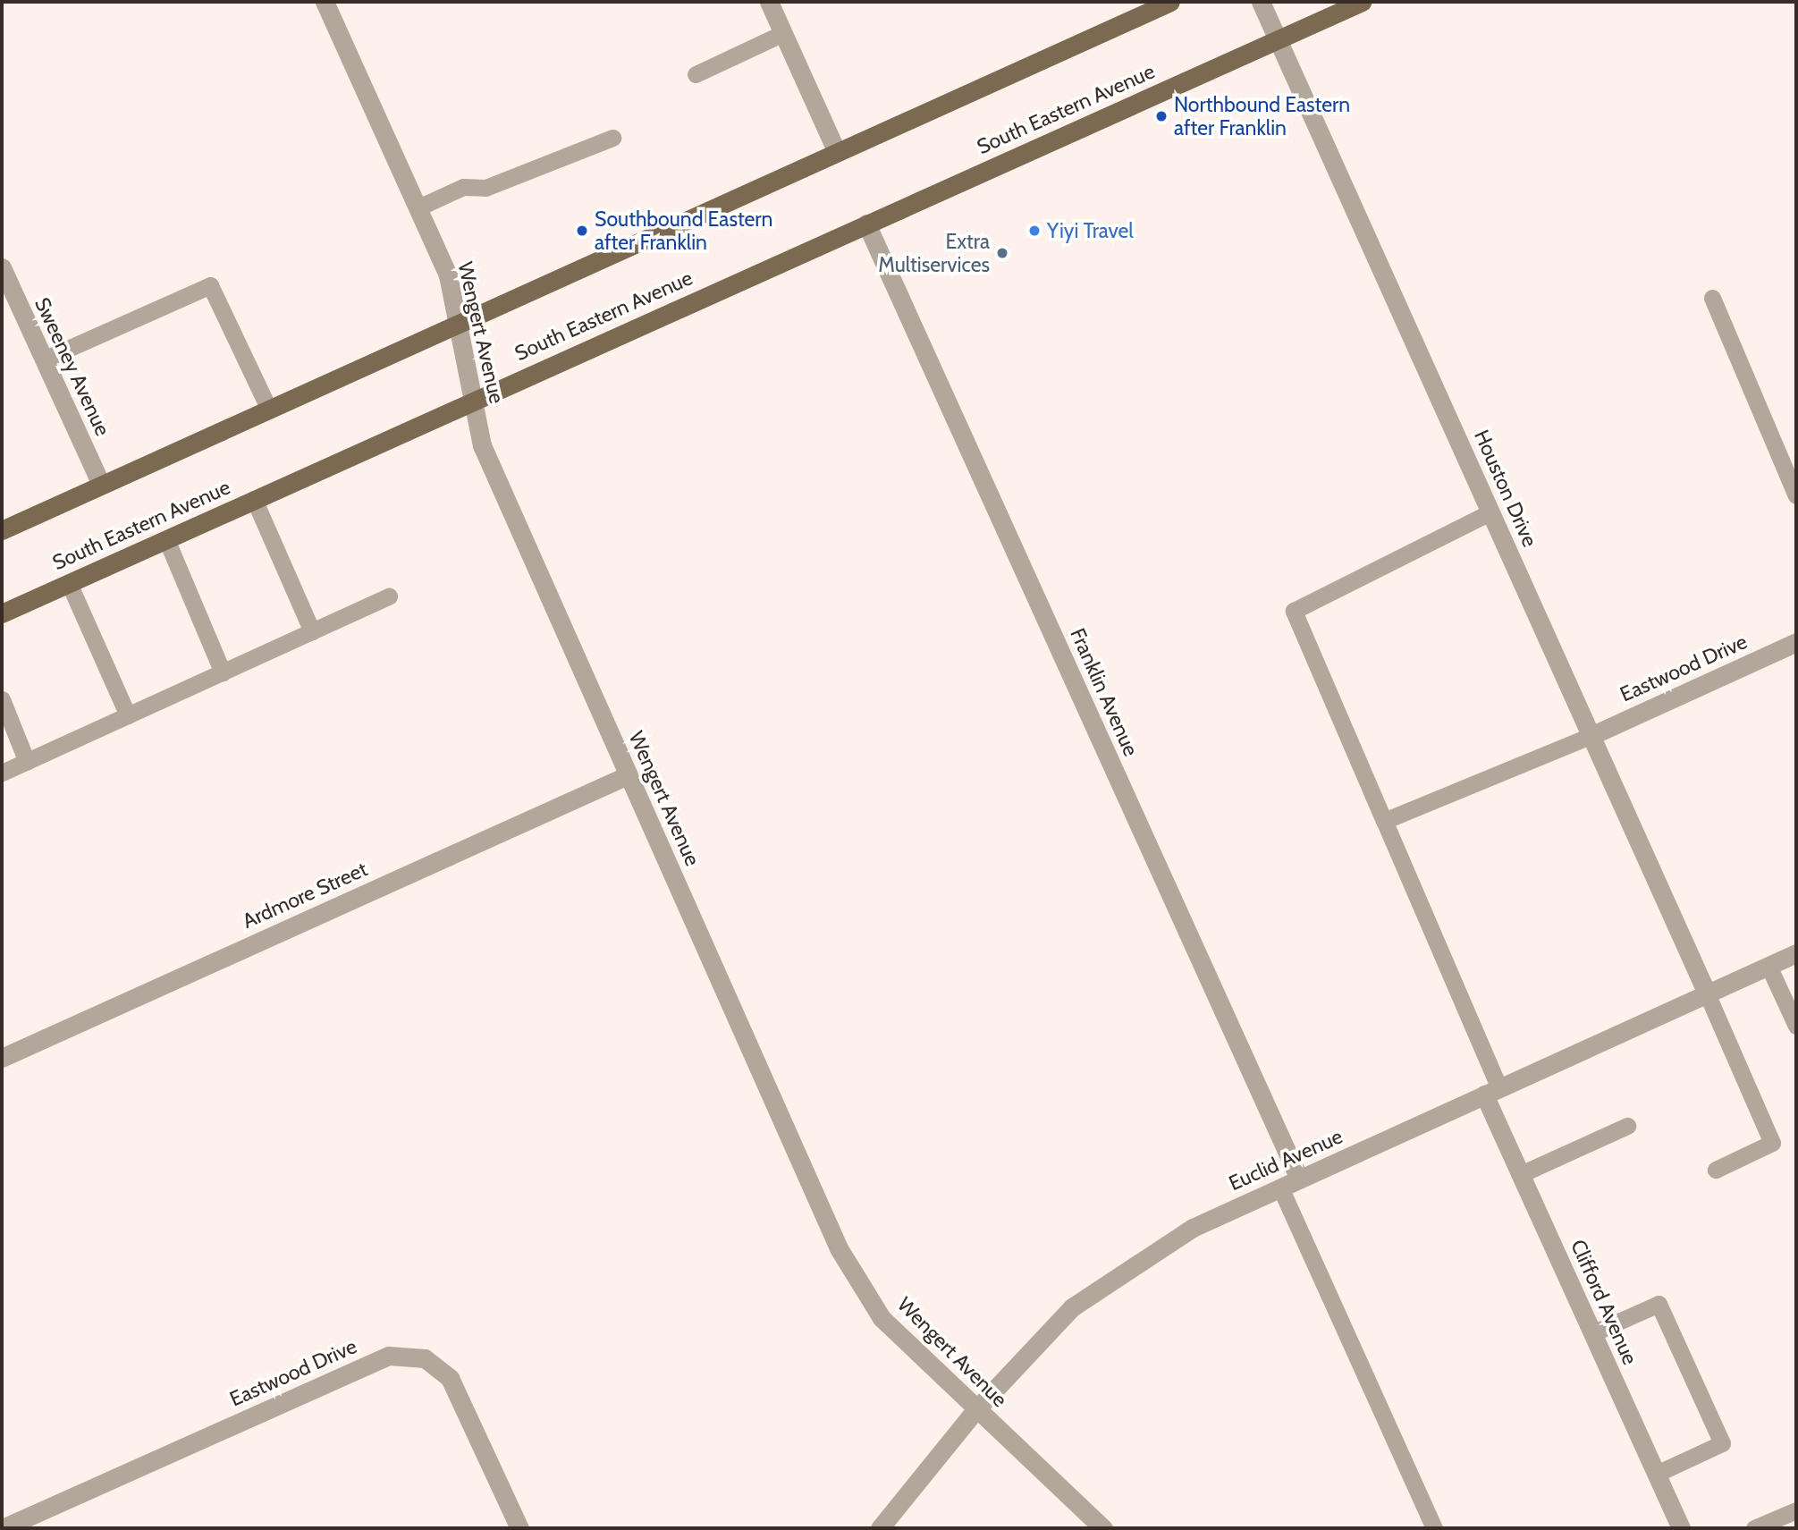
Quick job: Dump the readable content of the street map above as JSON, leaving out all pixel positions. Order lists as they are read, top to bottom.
{
  "streets": {
    "main road": ["South Eastern Avenue"],
    "street": [
      "Wengert Avenue",
      "Sweeney Avenue",
      "Houston Drive",
      "Eastwood Drive",
      "Franklin Avenue",
      "Ardmore Street",
      "Euclid Avenue",
      "Clifford Avenue"
    ]
  },
  "crossings": [
    ["South Eastern Avenue", "Wengert Avenue"],
    ["South Eastern Avenue", "Houston Drive"],
    ["South Eastern Avenue", "Franklin Avenue"],
    ["Wengert Avenue", "Ardmore Street"],
    ["Wengert Avenue", "Euclid Avenue"],
    ["Houston Drive", "Eastwood Drive"],
    ["Houston Drive", "Euclid Avenue"],
    ["Franklin Avenue", "Euclid Avenue"],
    ["Euclid Avenue", "Clifford Avenue"]
  ],
  "places": [
    "Northbound Eastern after Franklin",
    "Southbound Eastern after Franklin",
    "Yiyi Travel",
    "Extra Multiservices"
  ]
}
